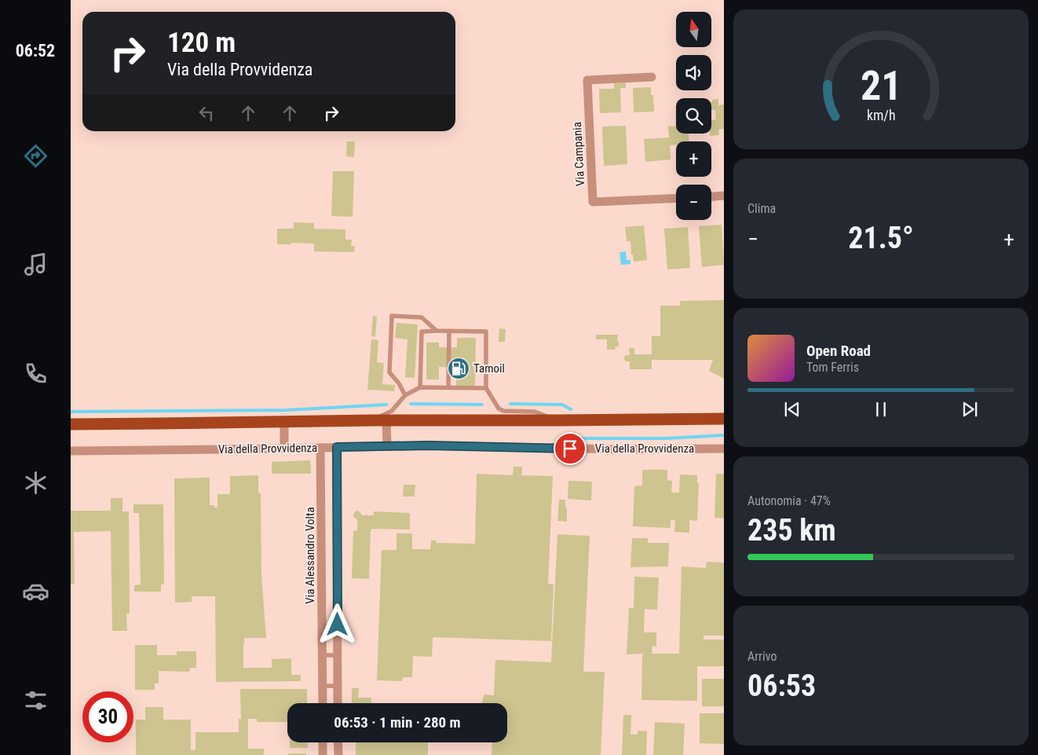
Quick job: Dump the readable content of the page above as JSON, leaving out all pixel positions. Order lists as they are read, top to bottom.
{
  "streets": {
    "street": ["Via Campania", "Via della Provvidenza", "Via Alessandro Volta"]
  },
  "crossings": [
    ["Via della Provvidenza", "Via Alessandro Volta"]
  ],
  "places": {
    "fuel station": ["Tamoil"]
  },
  "north": "top",
  "page": {
    "tabs": "06:52",
    "map_buttons": ["+", "−"],
    "turn": ["120 m", "Via della Provvidenza"],
    "tile": [
      "Clima",
      ["Autonomia · 47%", "235 km"],
      ["Arrivo", "06:53"]
    ],
    "heat": ["−", "21.5°", "+"],
    "song": ["Open Road", "Tom Ferris"],
    "limit": "30",
    "trip": "06:53 · 1 min · 280 m",
    "gauge": ["21", "km/h"]
  }
}
